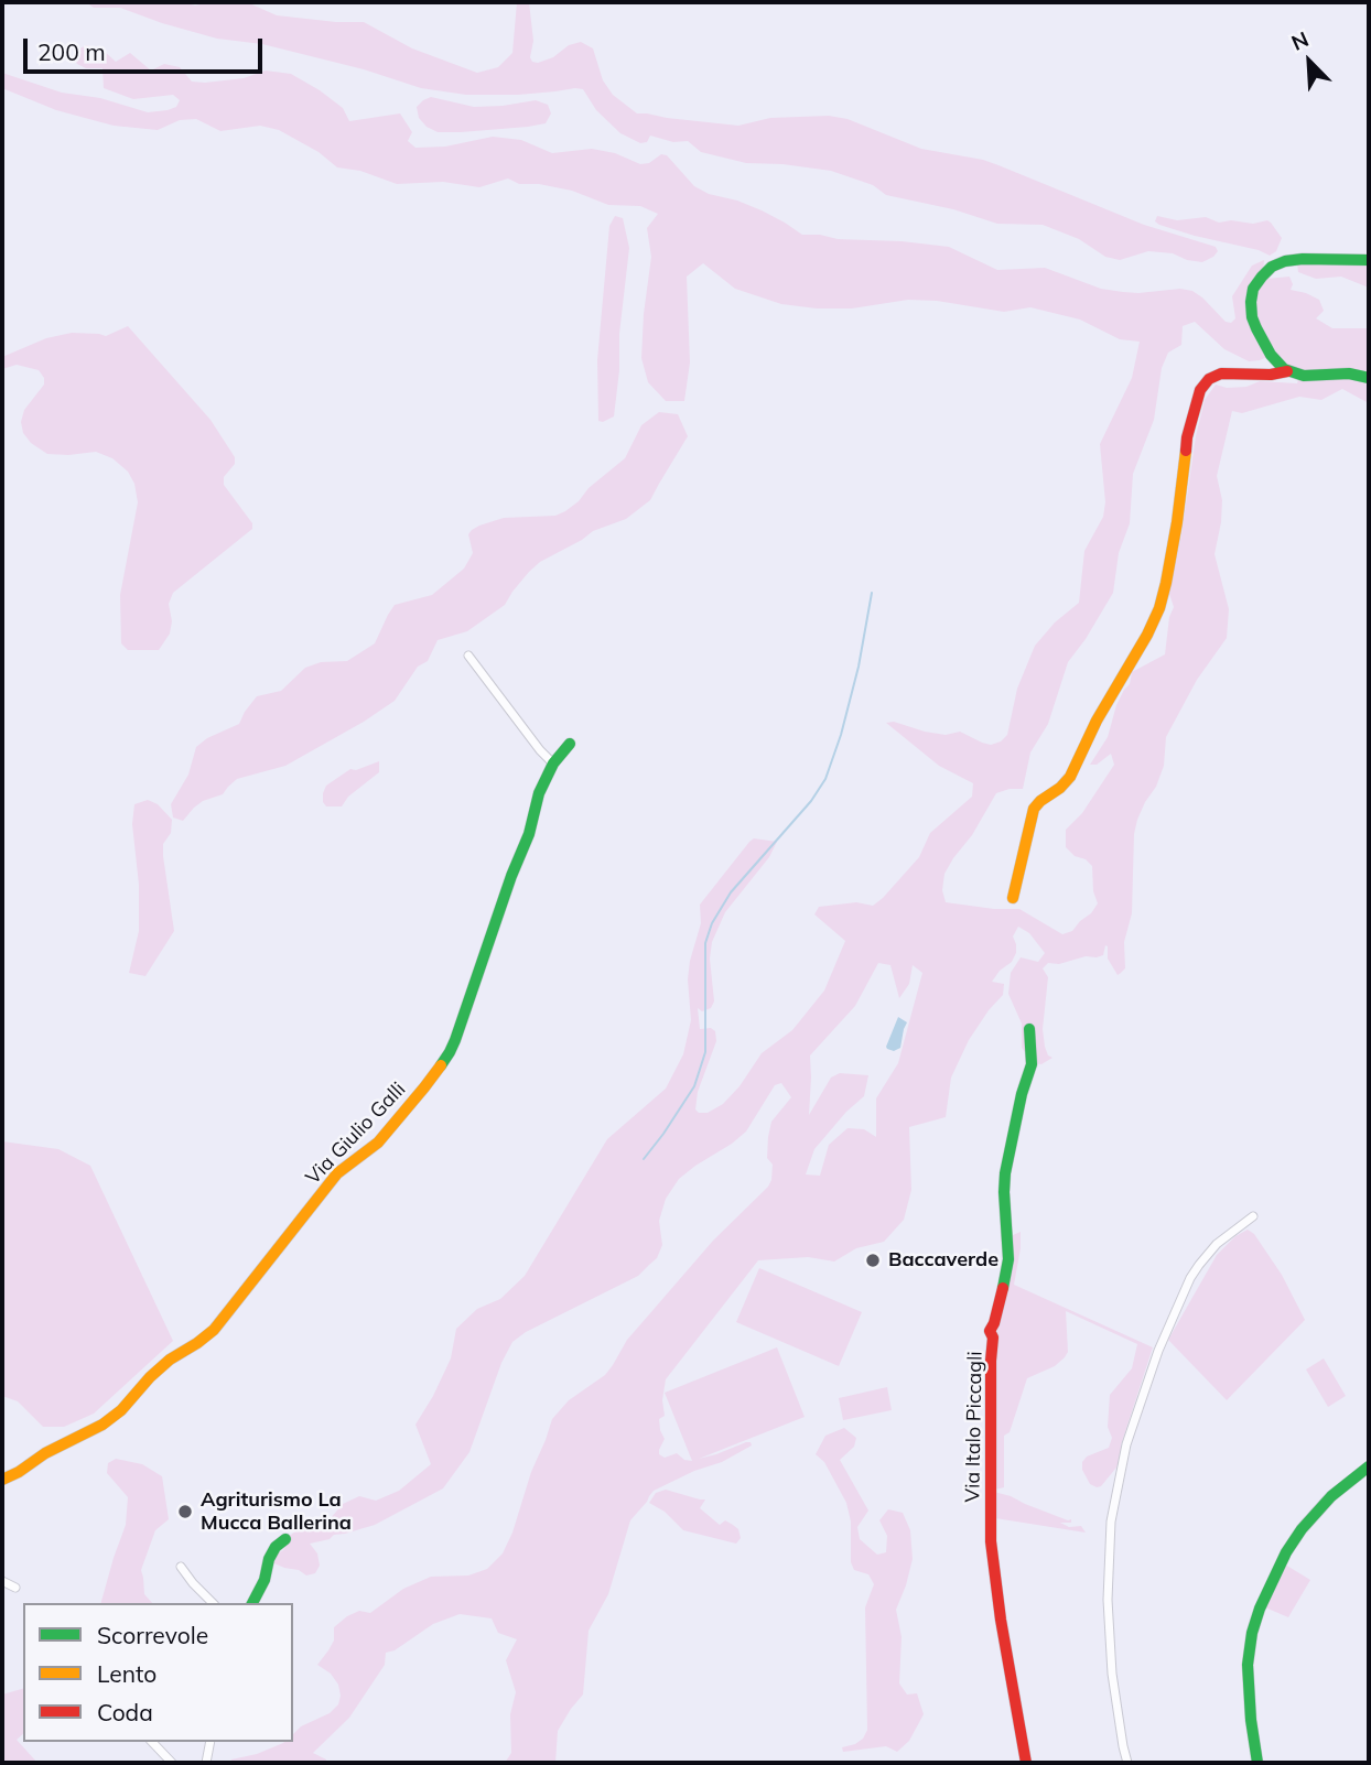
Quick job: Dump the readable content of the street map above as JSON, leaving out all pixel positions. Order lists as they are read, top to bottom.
{
  "streets": {
    "street": ["Via Giulio Galli", "Via Italo Piccagli"]
  },
  "places": ["Baccaverde", "Agriturismo La Mucca Ballerina"],
  "legend": ["Scorrevole", "Lento", "Coda"],
  "scale_bar": "200 m",
  "north": "top left"
}
